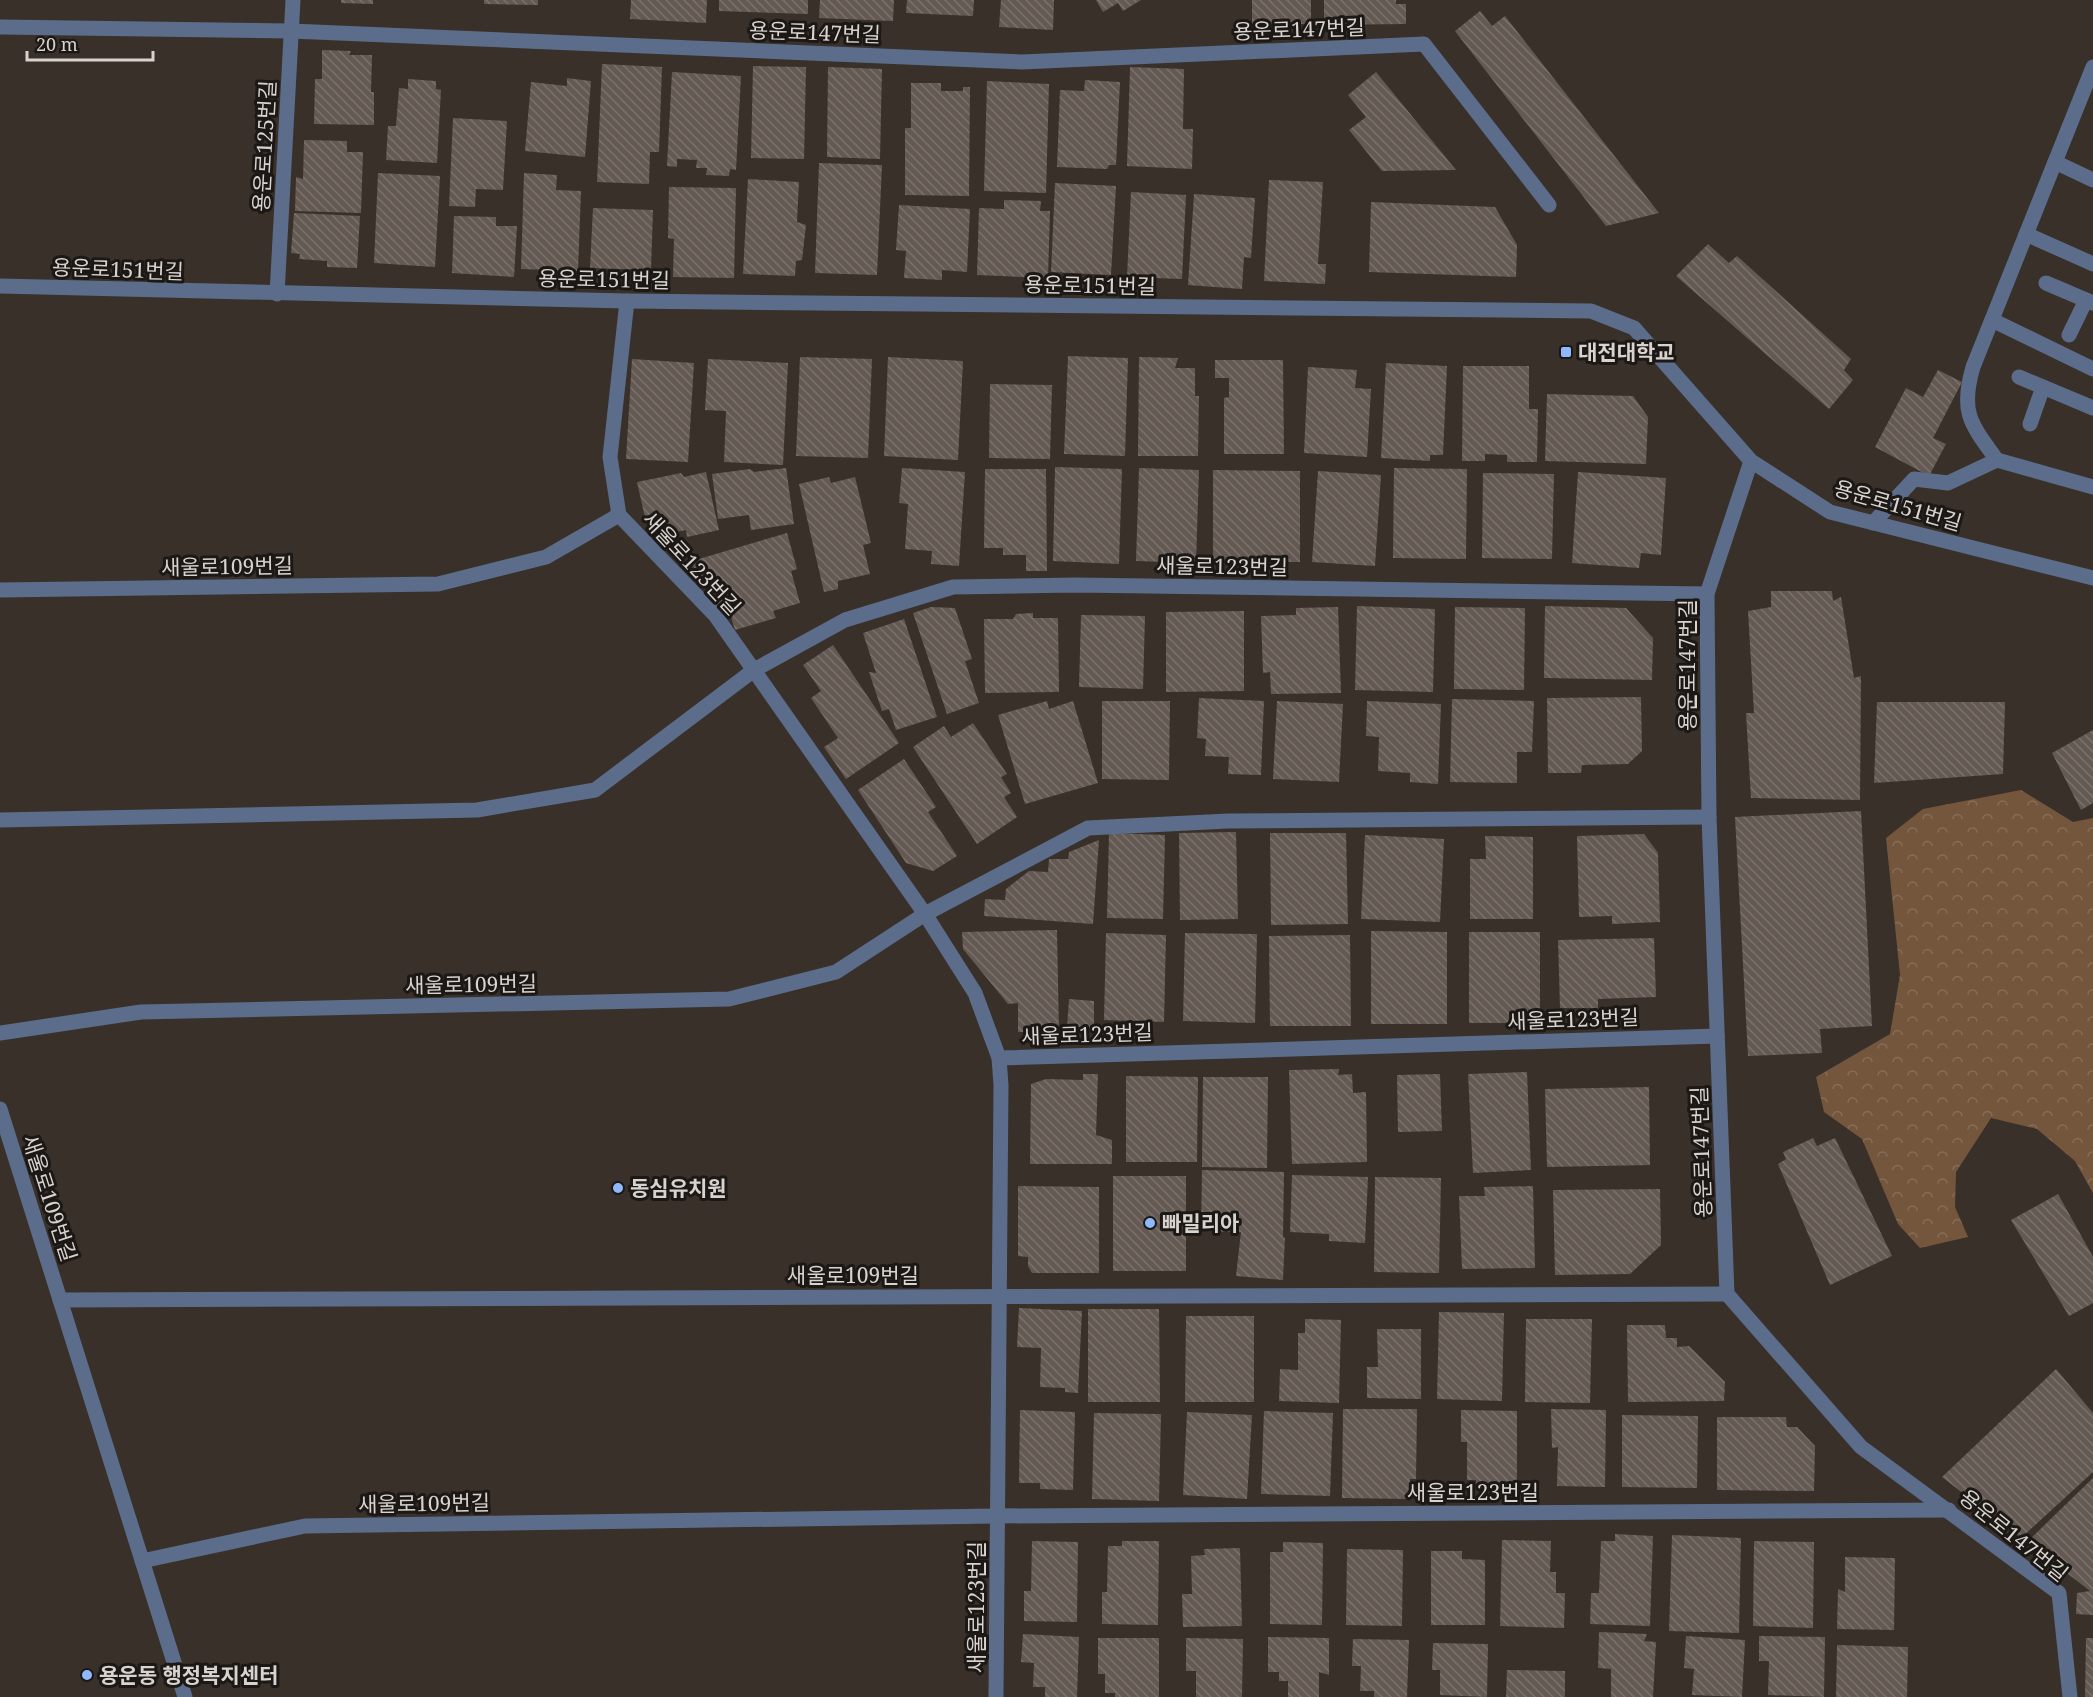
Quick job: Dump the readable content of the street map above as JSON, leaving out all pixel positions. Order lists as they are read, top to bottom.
{
  "streets": {
    "street": [
      "용운로147번길",
      "용운로125번길",
      "용운로151번길",
      "새울로123번길",
      "새울로109번길"
    ]
  },
  "crossings": [
    ["용운로147번길", "용운로125번길"],
    ["용운로147번길", "용운로151번길"],
    ["용운로147번길", "새울로123번길"],
    ["용운로125번길", "용운로151번길"],
    ["용운로151번길", "새울로123번길"],
    ["새울로123번길", "새울로109번길"]
  ],
  "places": {
    "transit": ["대전대학교"],
    "other": ["동심유치원", "빠밀리아", "용운동 행정복지센터"]
  },
  "scale_bar": "20 m"
}
